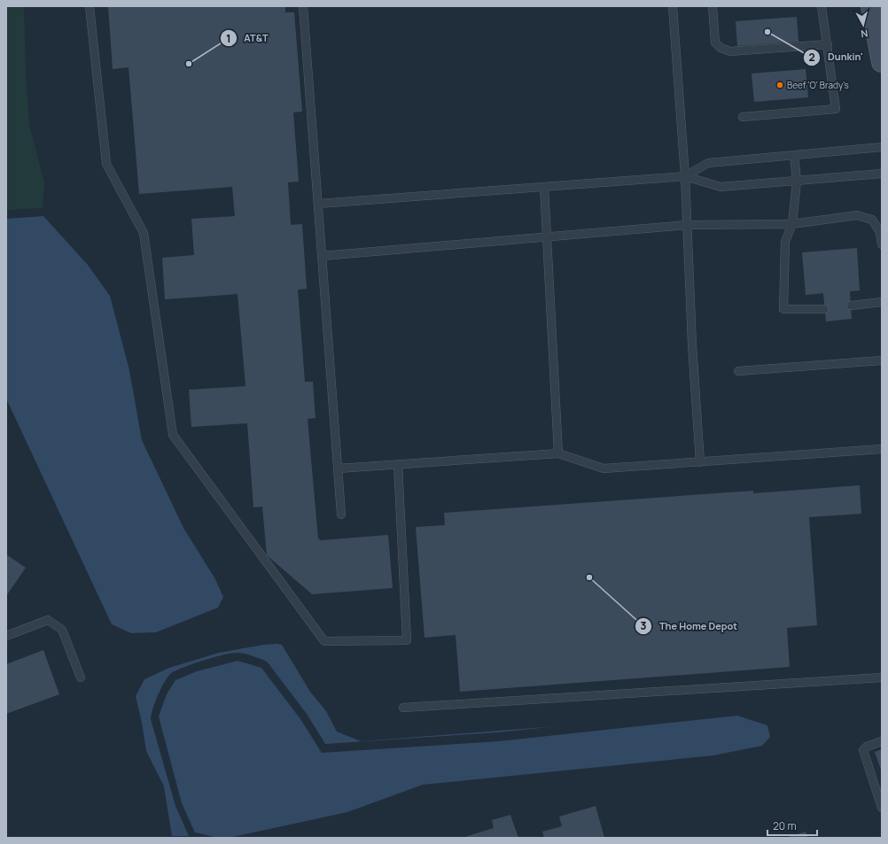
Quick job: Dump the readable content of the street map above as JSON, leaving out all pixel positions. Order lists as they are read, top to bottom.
{
  "places": [
    "Dunkin'",
    "AT&T",
    "Beef 'O' Brady's",
    "The Home Depot"
  ],
  "scale_bar": "20 m",
  "north": "bottom"
}
